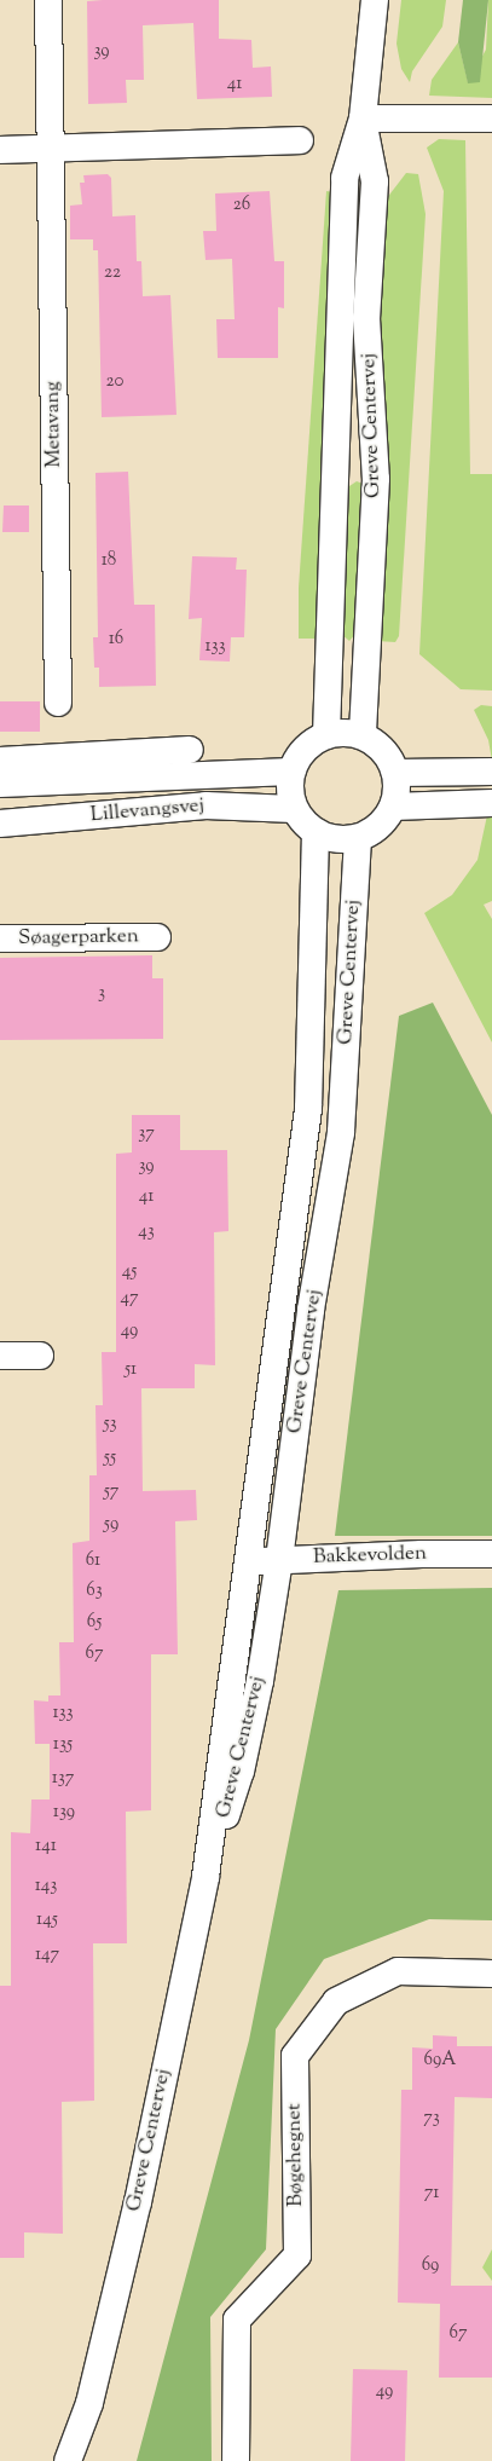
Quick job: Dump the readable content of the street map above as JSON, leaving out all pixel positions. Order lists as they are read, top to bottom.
{
  "streets": {
    "street": [
      "Metavang",
      "Greve Centervej",
      "Lillevangsvej",
      "Søagerparken",
      "Bakkevolden",
      "Bøgehegnet"
    ]
  },
  "crossings": [
    ["Greve Centervej", "Lillevangsvej"],
    ["Greve Centervej", "Bakkevolden"]
  ],
  "house_numbers": [
    "39",
    "41",
    "26",
    "22",
    "20",
    "18",
    "16",
    "133",
    "3",
    "37",
    "39",
    "41",
    "43",
    "45",
    "47",
    "49",
    "51",
    "53",
    "55",
    "57",
    "59",
    "61",
    "63",
    "65",
    "67",
    "133",
    "135",
    "137",
    "139",
    "141",
    "143",
    "145",
    "147",
    "69A",
    "73",
    "71",
    "69",
    "67",
    "49"
  ]
}
